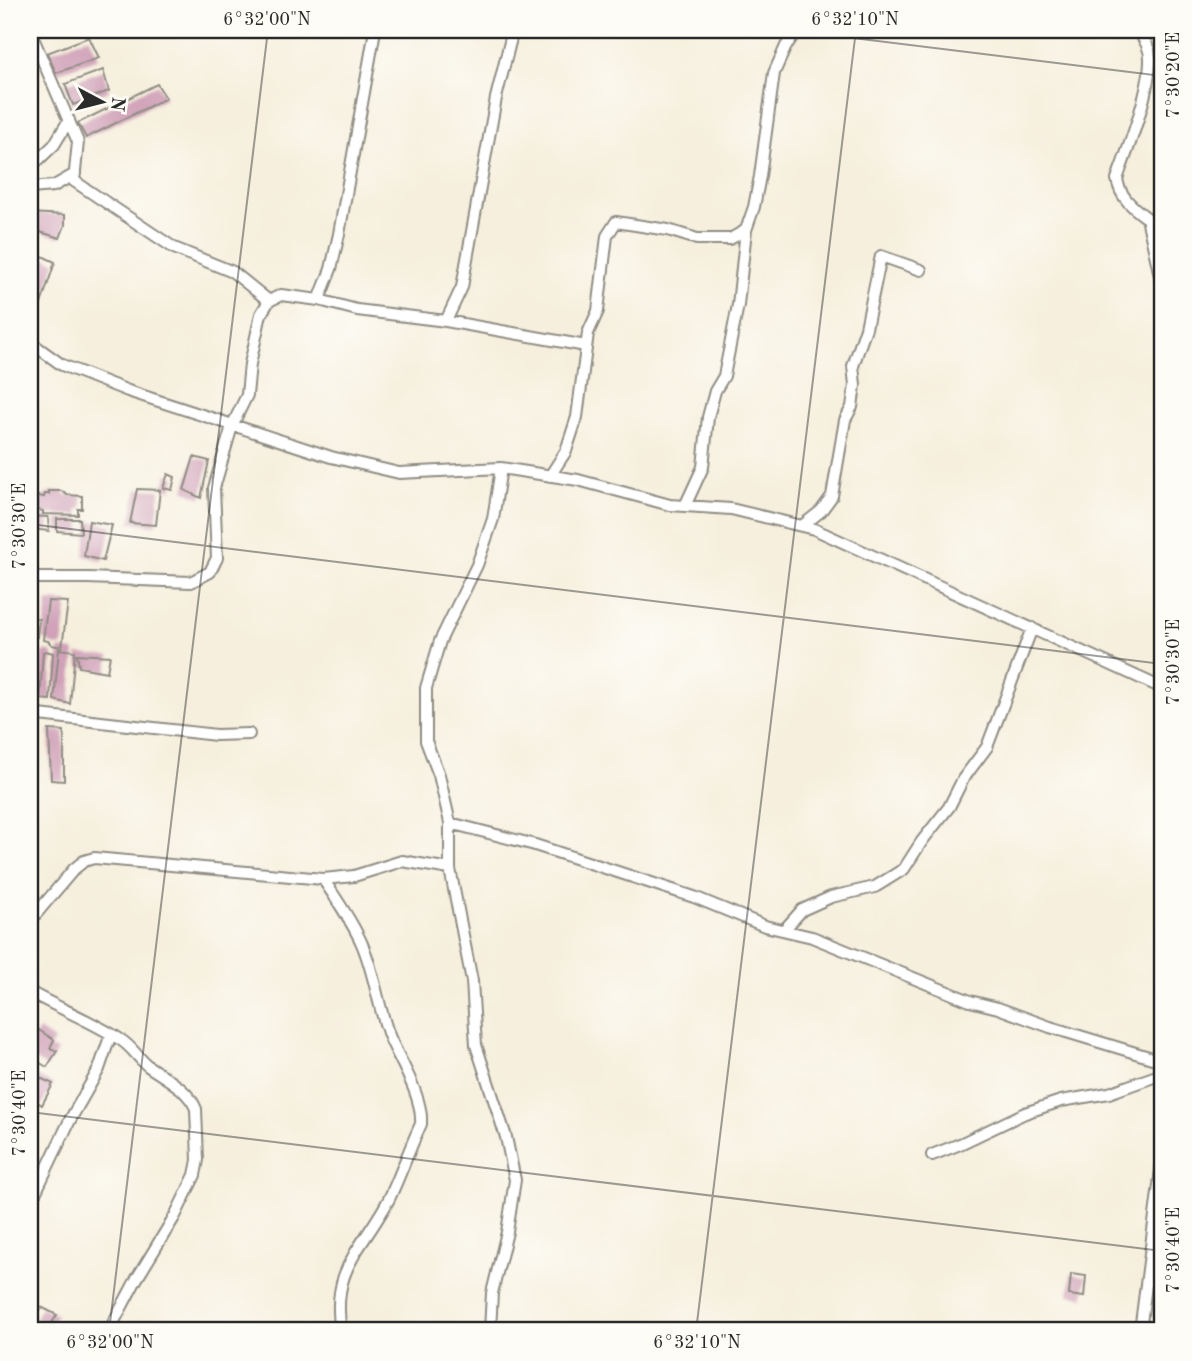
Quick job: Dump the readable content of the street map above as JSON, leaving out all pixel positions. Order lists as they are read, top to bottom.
{
  "north": "right",
  "coordinates": [
    "6°32'00\"N",
    "6°32'10\"N",
    "7°30'20\"E",
    "7°30'30\"E",
    "7°30'40\"E"
  ]
}
